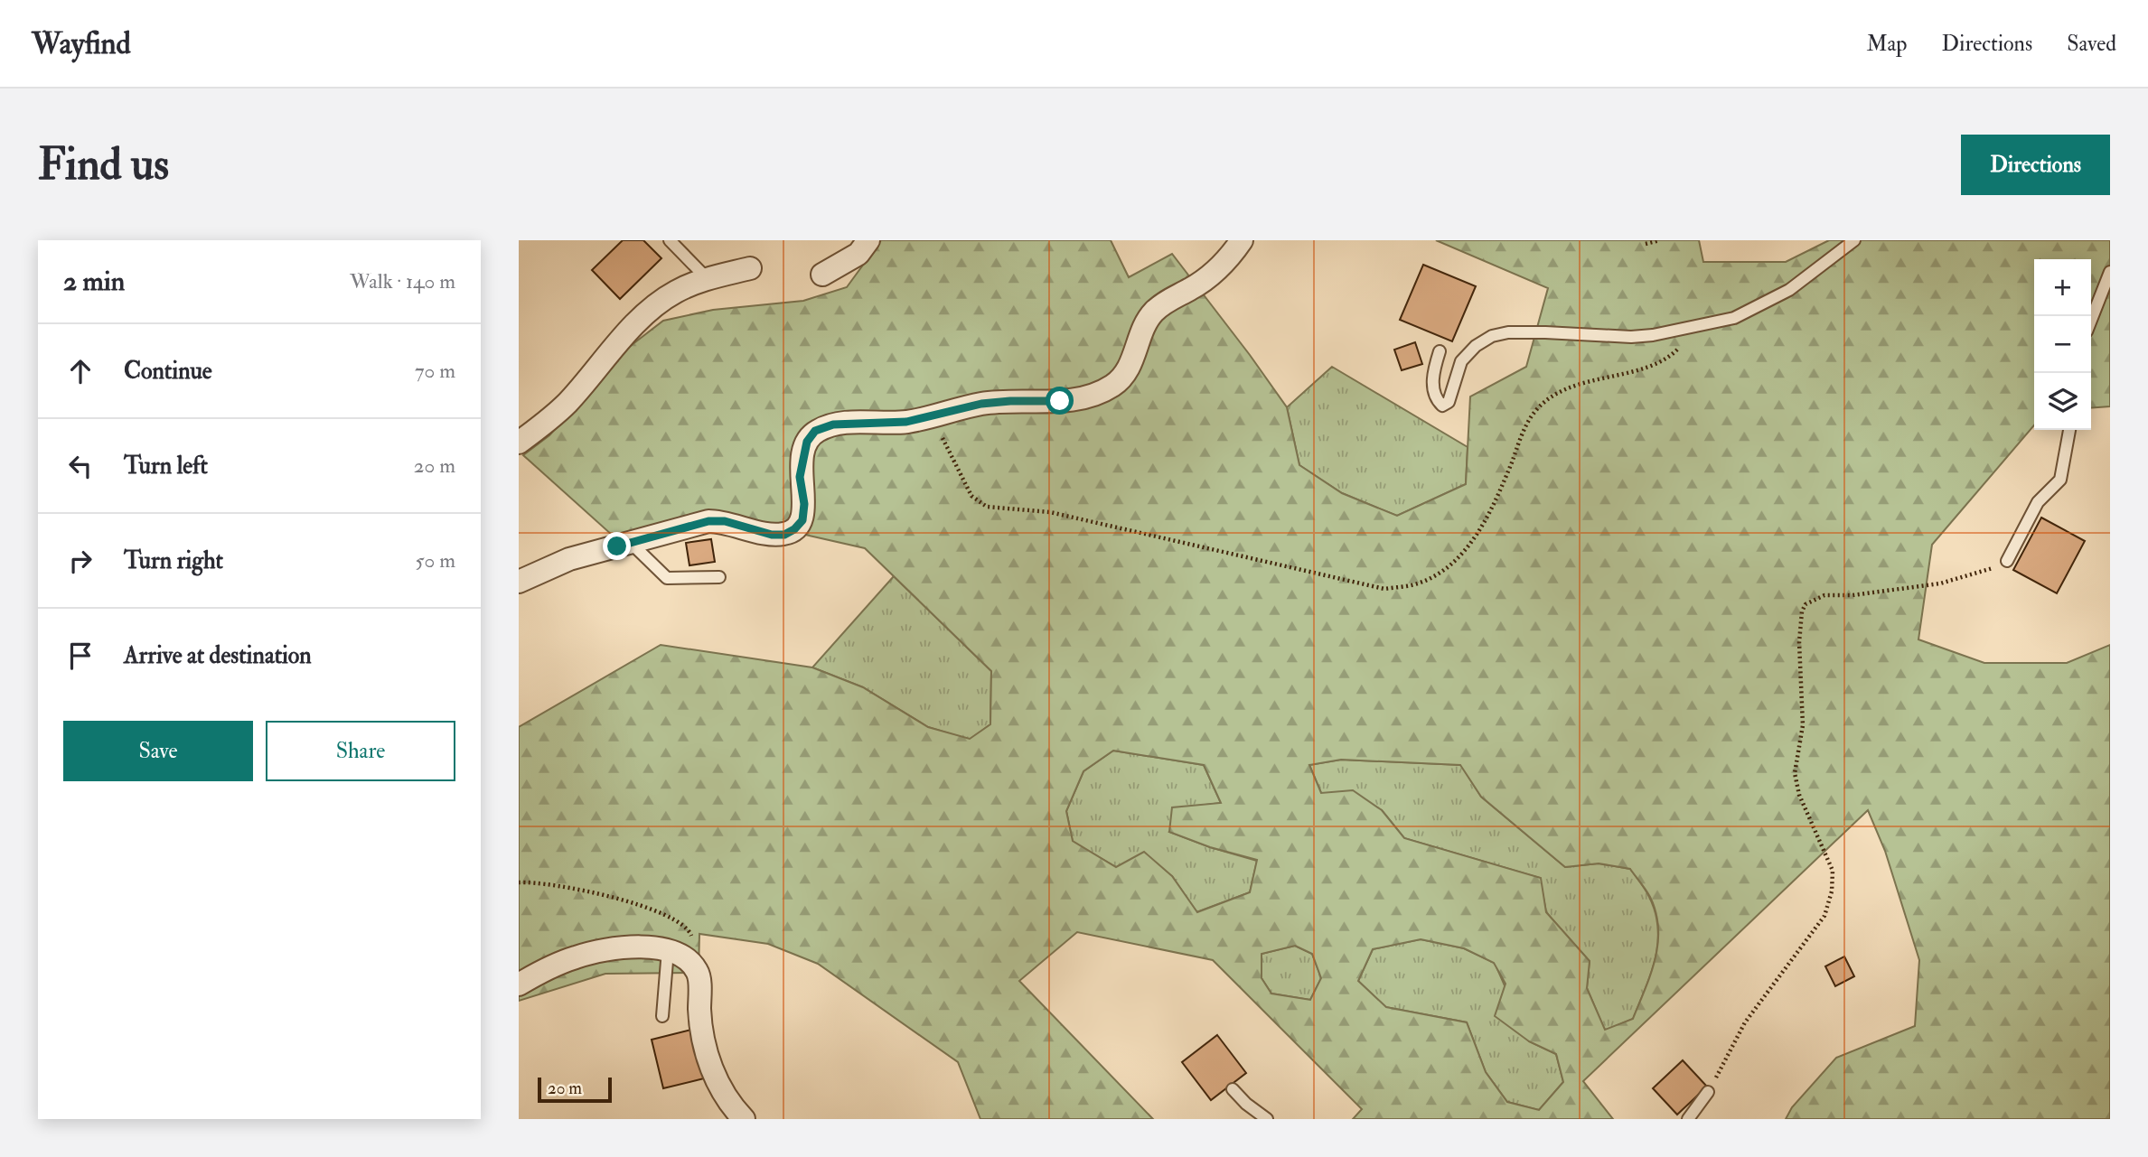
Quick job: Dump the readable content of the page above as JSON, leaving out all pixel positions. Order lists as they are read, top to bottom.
{
  "scale_bar": "20 m",
  "page": {
    "header": "Wayfind",
    "nav": ["Map", "Directions", "Saved"],
    "buttons": [
      "Directions",
      ["Save", "Share"]
    ],
    "title": "Find us",
    "heading": ["2 min", "Walk · 140 m"],
    "map_buttons": ["+", "−"],
    "list": [
      ["Continue", "70 m"],
      ["Turn left", "20 m"],
      ["Turn right", "50 m"],
      "Arrive at destination"
    ],
    "scale": "20 m"
  }
}
